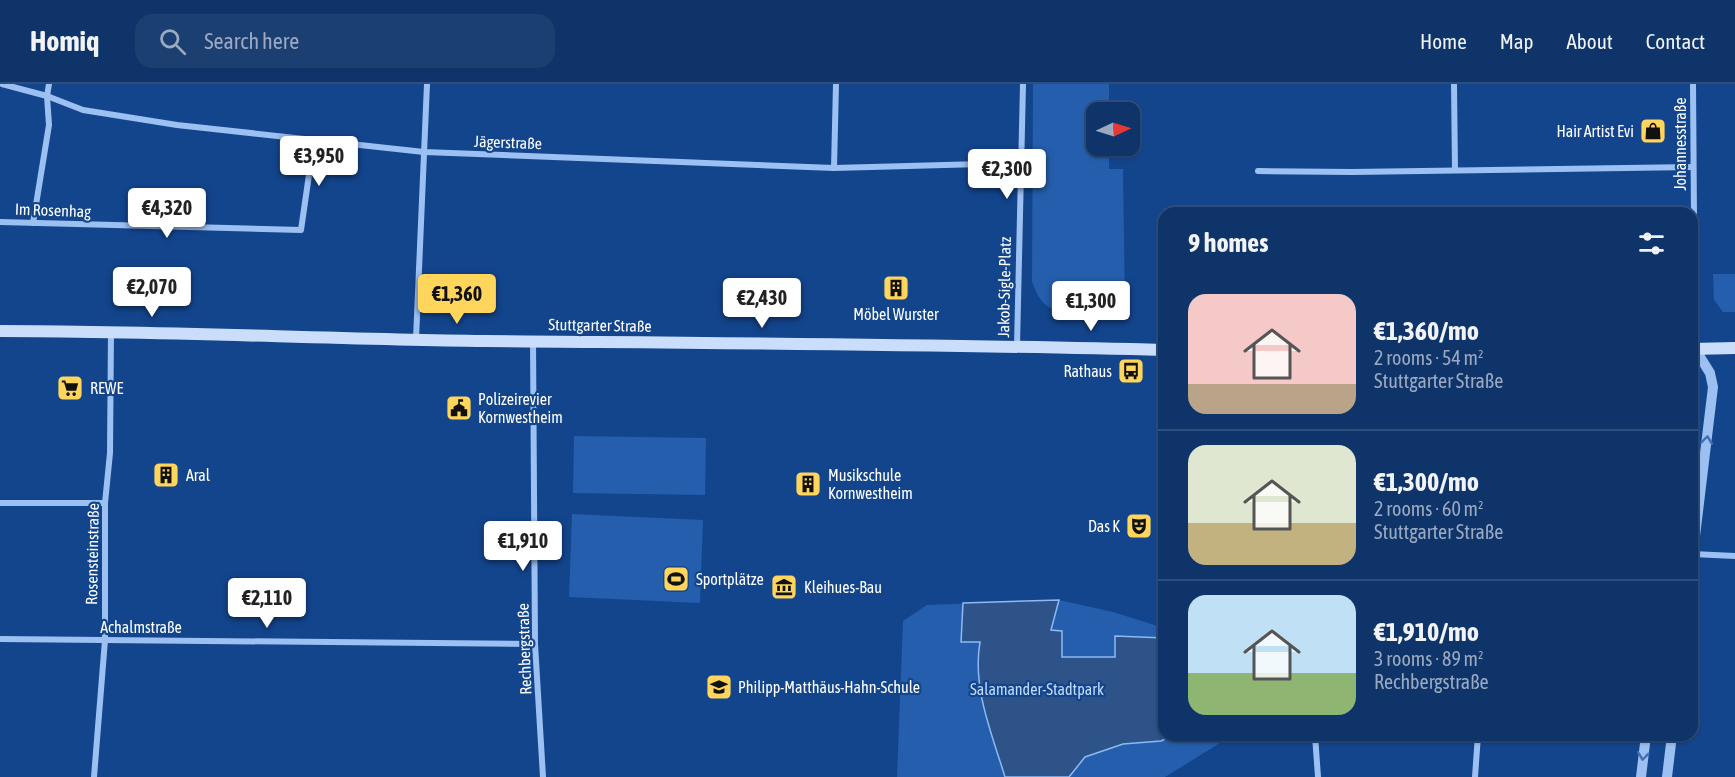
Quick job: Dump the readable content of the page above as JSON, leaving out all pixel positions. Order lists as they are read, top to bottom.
{
  "streets": {
    "main road": ["Stuttgarter Straße"],
    "street": [
      "Jägerstraße",
      "Johannesstraße",
      "Im Rosenhag",
      "Jakob-Sigle-Platz",
      "Rosensteinstraße",
      "Achalmstraße",
      "Rechbergstraße"
    ]
  },
  "crossings": [
    ["Jägerstraße", "Im Rosenhag"],
    ["Jägerstraße", "Jakob-Sigle-Platz"],
    ["Jakob-Sigle-Platz", "Stuttgarter Straße"],
    ["Stuttgarter Straße", "Rosensteinstraße"],
    ["Stuttgarter Straße", "Rechbergstraße"],
    ["Rosensteinstraße", "Achalmstraße"],
    ["Achalmstraße", "Rechbergstraße"]
  ],
  "parks": ["Salamander-Stadtpark"],
  "places": {
    "shop": ["Hair Artist Evi"],
    "building": ["Möbel Wurster", "Aral", "Musikschule Kornwestheim"],
    "bus stop": ["Rathaus"],
    "supermarket": ["REWE"],
    "public building": ["Polizeirevier Kornwestheim"],
    "theatre": ["Das K"],
    "sports": ["Sportplätze"],
    "museum": ["Kleihues-Bau"],
    "school or university": ["Philipp-Matthäus-Hahn-Schule"]
  },
  "north": "right",
  "page": {
    "header": "Homiq",
    "search": "Search here",
    "nav": [
      "Home",
      "Map",
      "About",
      "Contact"
    ],
    "price": [
      "€3,950",
      "€2,300",
      "€4,320",
      "€2,070",
      "€1,360",
      "€2,430",
      "€1,300",
      "€1,910",
      "€2,110"
    ],
    "heading": "9 homes",
    "list": [
      {
        "name": "€1,360/mo",
        "note": "2 rooms · 54 m² · Stuttgarter Straße"
      },
      {
        "name": "€1,300/mo",
        "note": "2 rooms · 60 m² · Stuttgarter Straße"
      },
      {
        "name": "€1,910/mo",
        "note": "3 rooms · 89 m² · Rechbergstraße"
      }
    ]
  }
}
